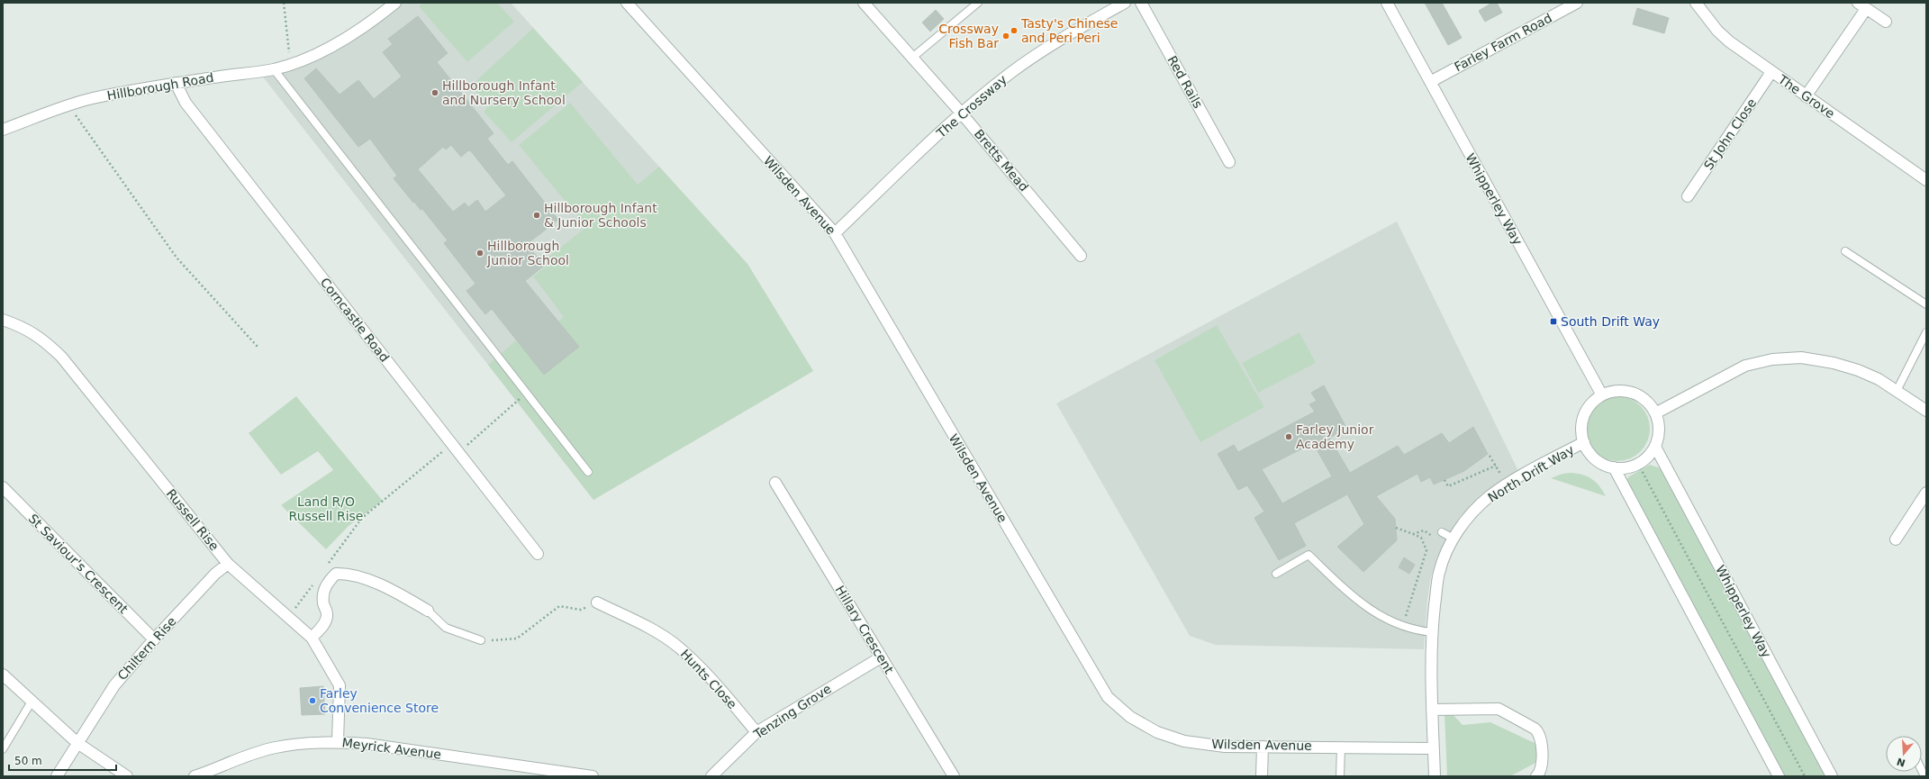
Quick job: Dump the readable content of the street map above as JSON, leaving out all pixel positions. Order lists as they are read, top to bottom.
{
  "streets": {
    "street": [
      "Farley Farm Road",
      "Red Rails",
      "Hillborough Road",
      "The Grove",
      "The Crossway",
      "St John Close",
      "Bretts Mead",
      "Wilsden Avenue",
      "Whipperley Way",
      "Corncastle Road",
      "North Drift Way",
      "Russell Rise",
      "St Saviour's Crescent",
      "Hillary Crescent",
      "Chiltern Rise",
      "Hunts Close",
      "Tenzing Grove",
      "Meyrick Avenue"
    ]
  },
  "crossings": [
    ["Farley Farm Road", "Whipperley Way"],
    ["Hillborough Road", "Corncastle Road"],
    ["The Grove", "St John Close"],
    ["The Crossway", "Bretts Mead"],
    ["The Crossway", "Wilsden Avenue"],
    ["Wilsden Avenue", "North Drift Way"],
    ["Whipperley Way", "North Drift Way"],
    ["Russell Rise", "Chiltern Rise"],
    ["Russell Rise", "Meyrick Avenue"],
    ["St Saviour's Crescent", "Chiltern Rise"],
    ["Hillary Crescent", "Tenzing Grove"],
    ["Hunts Close", "Tenzing Grove"]
  ],
  "parks": ["Land R/O Russell Rise"],
  "places": {
    "other": [
      "Tasty's Chinese and Peri Peri",
      "Crossway Fish Bar",
      "Hillborough Infant and Nursery School",
      "Hillborough Infant & Junior Schools",
      "Hillborough Junior School",
      "Farley Junior Academy",
      "Farley Convenience Store"
    ],
    "transit": ["South Drift Way"]
  },
  "scale_bar": "50 m",
  "north": "bottom"
}
